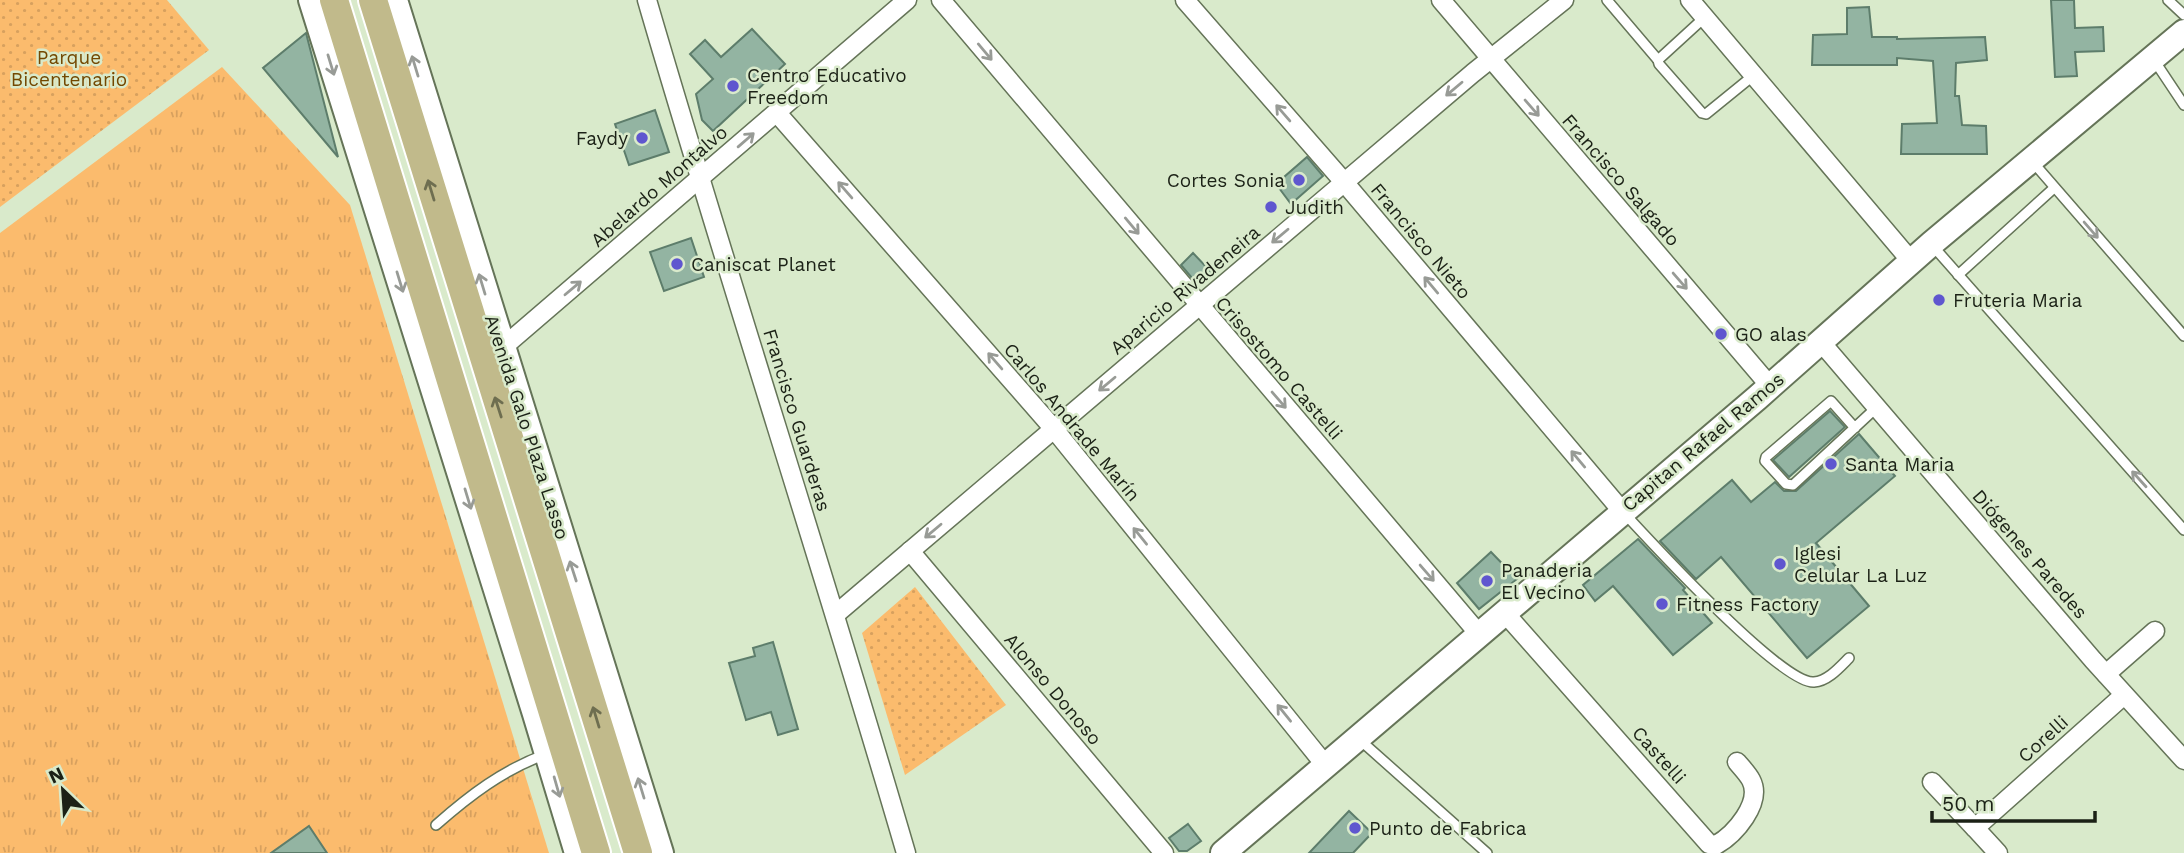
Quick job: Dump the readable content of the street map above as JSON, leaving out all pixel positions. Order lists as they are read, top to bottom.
{
  "streets": {
    "main road": ["Avenida Galo Plaza Lasso", "Capitan Rafael Ramos"],
    "street": [
      "Francisco Salgado",
      "Abelardo Montalvo",
      "Francisco Nieto",
      "Aparicio Rivadeneira",
      "Crisostomo Castelli",
      "Francisco Guarderas",
      "Carlos Andrade Marín",
      "Diógenes Paredes",
      "Alonso Donoso",
      "Corelli",
      "Castelli"
    ]
  },
  "crossings": [
    ["Francisco Salgado", "Aparicio Rivadeneira"],
    ["Francisco Salgado", "Capitan Rafael Ramos"],
    ["Abelardo Montalvo", "Francisco Guarderas"],
    ["Abelardo Montalvo", "Carlos Andrade Marín"],
    ["Abelardo Montalvo", "Avenida Galo Plaza Lasso"],
    ["Francisco Nieto", "Aparicio Rivadeneira"],
    ["Francisco Nieto", "Capitan Rafael Ramos"],
    ["Aparicio Rivadeneira", "Crisostomo Castelli"],
    ["Aparicio Rivadeneira", "Francisco Guarderas"],
    ["Aparicio Rivadeneira", "Carlos Andrade Marín"],
    ["Aparicio Rivadeneira", "Alonso Donoso"],
    ["Crisostomo Castelli", "Capitan Rafael Ramos"],
    ["Carlos Andrade Marín", "Capitan Rafael Ramos"],
    ["Capitan Rafael Ramos", "Diógenes Paredes"],
    ["Capitan Rafael Ramos", "Castelli"],
    ["Diógenes Paredes", "Corelli"]
  ],
  "one_way": [
    "Francisco Salgado",
    "Abelardo Montalvo",
    "Francisco Nieto",
    "Aparicio Rivadeneira",
    "Crisostomo Castelli",
    "Carlos Andrade Marín"
  ],
  "parks": ["Parque Bicentenario"],
  "places": [
    "Centro Educativo Freedom",
    "Faydy",
    "Cortes Sonia",
    "Judith",
    "Caniscat Planet",
    "Fruteria Maria",
    "GO alas",
    "Santa Maria",
    "Iglesi Celular La Luz",
    "Panaderia El Vecino",
    "Fitness Factory",
    "Punto de Fabrica"
  ],
  "scale_bar": "50 m",
  "north": "top left"
}
